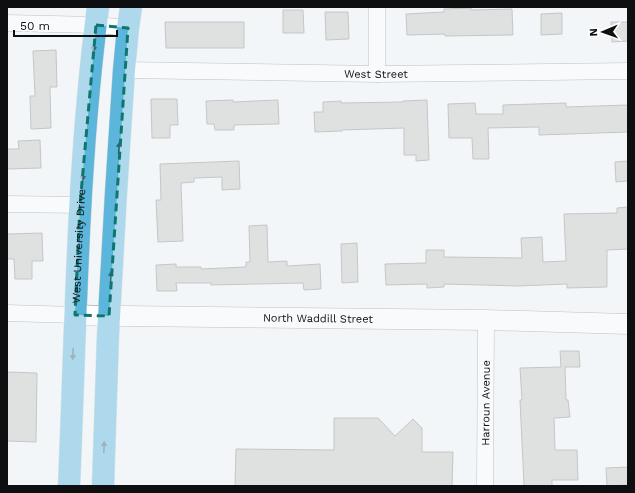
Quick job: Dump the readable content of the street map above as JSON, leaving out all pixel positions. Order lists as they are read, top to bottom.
{
  "streets": {
    "highway": ["West University Drive"],
    "street": ["West Street", "North Waddill Street", "Harroun Avenue"]
  },
  "crossings": [
    ["West University Drive", "North Waddill Street"],
    ["North Waddill Street", "Harroun Avenue"]
  ],
  "scale_bar": "50 m",
  "north": "left"
}
